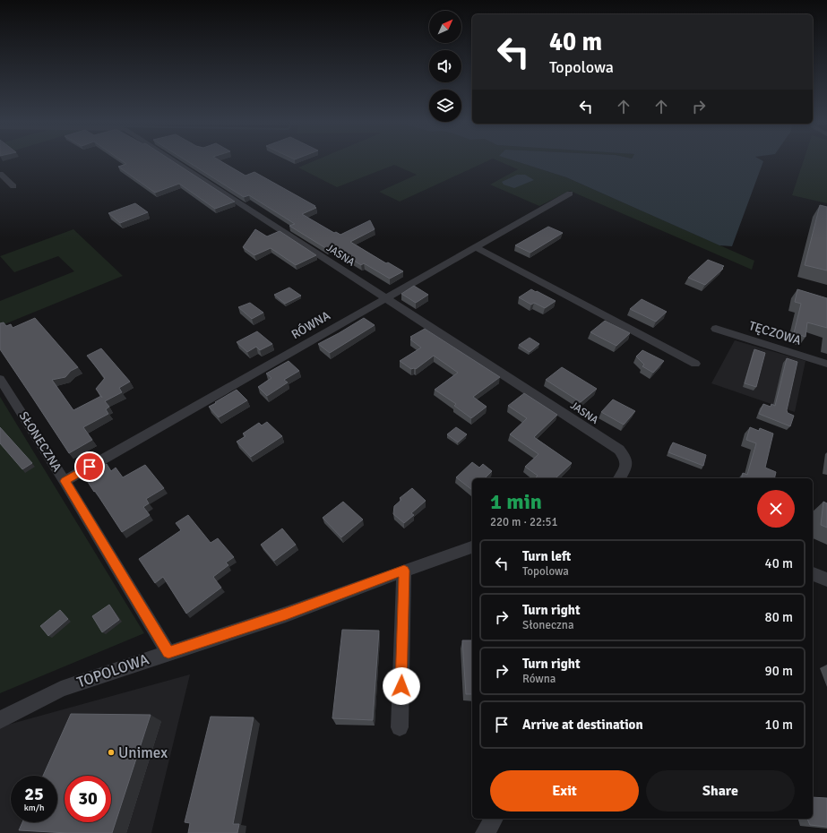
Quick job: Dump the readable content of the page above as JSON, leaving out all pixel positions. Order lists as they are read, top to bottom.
{
  "streets": {
    "street": [
      "JASNA",
      "RÓWNA",
      "TĘCZOWA",
      "SŁONECZNA",
      "TOPOLOWA"
    ]
  },
  "crossings": [
    ["JASNA", "RÓWNA"],
    ["RÓWNA", "SŁONECZNA"],
    ["SŁONECZNA", "TOPOLOWA"]
  ],
  "places": ["Unimex"],
  "north": "top right",
  "page": {
    "turn": ["40 m", "Topolowa"],
    "heading": ["1 min", "220 m · 22:51"],
    "list": [
      {
        "name": "Turn left",
        "note": "Topolowa",
        "value": "40 m"
      },
      {
        "name": "Turn right",
        "note": "Słoneczna",
        "value": "80 m"
      },
      {
        "name": "Turn right",
        "note": "Równa",
        "value": "90 m"
      },
      {
        "name": "Arrive at destination",
        "value": "10 m"
      }
    ],
    "buttons": ["Exit", "Share"],
    "speed": "25 km/h",
    "limit": "30"
  }
}
